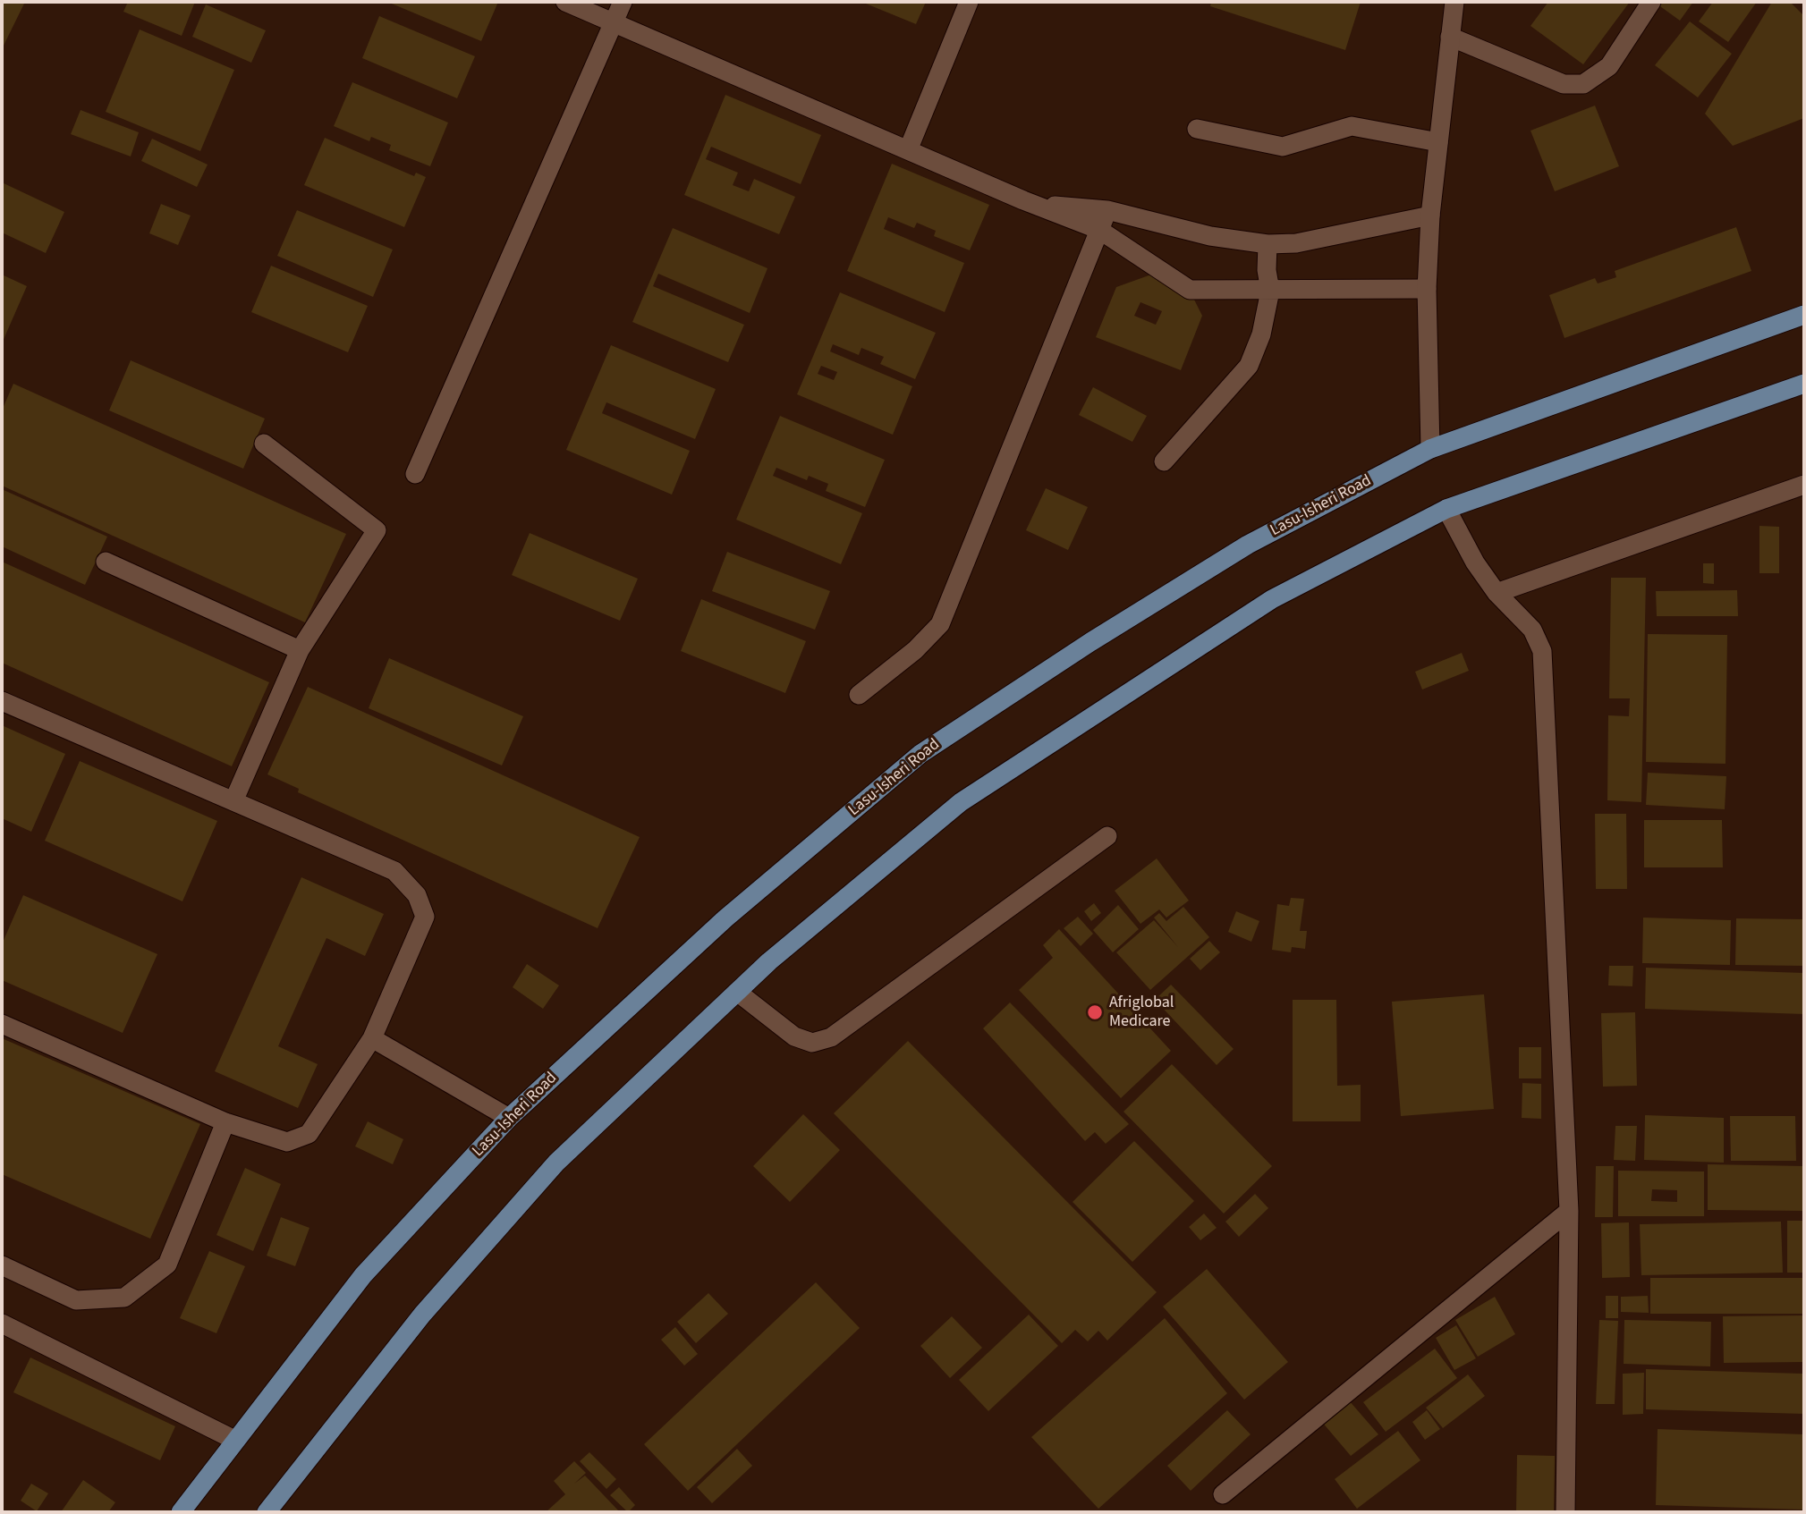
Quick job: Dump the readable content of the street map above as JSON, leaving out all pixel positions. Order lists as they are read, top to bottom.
{
  "streets": {
    "main road": ["Lasu-Isheri Road"]
  },
  "places": ["Afriglobal Medicare"]
}
